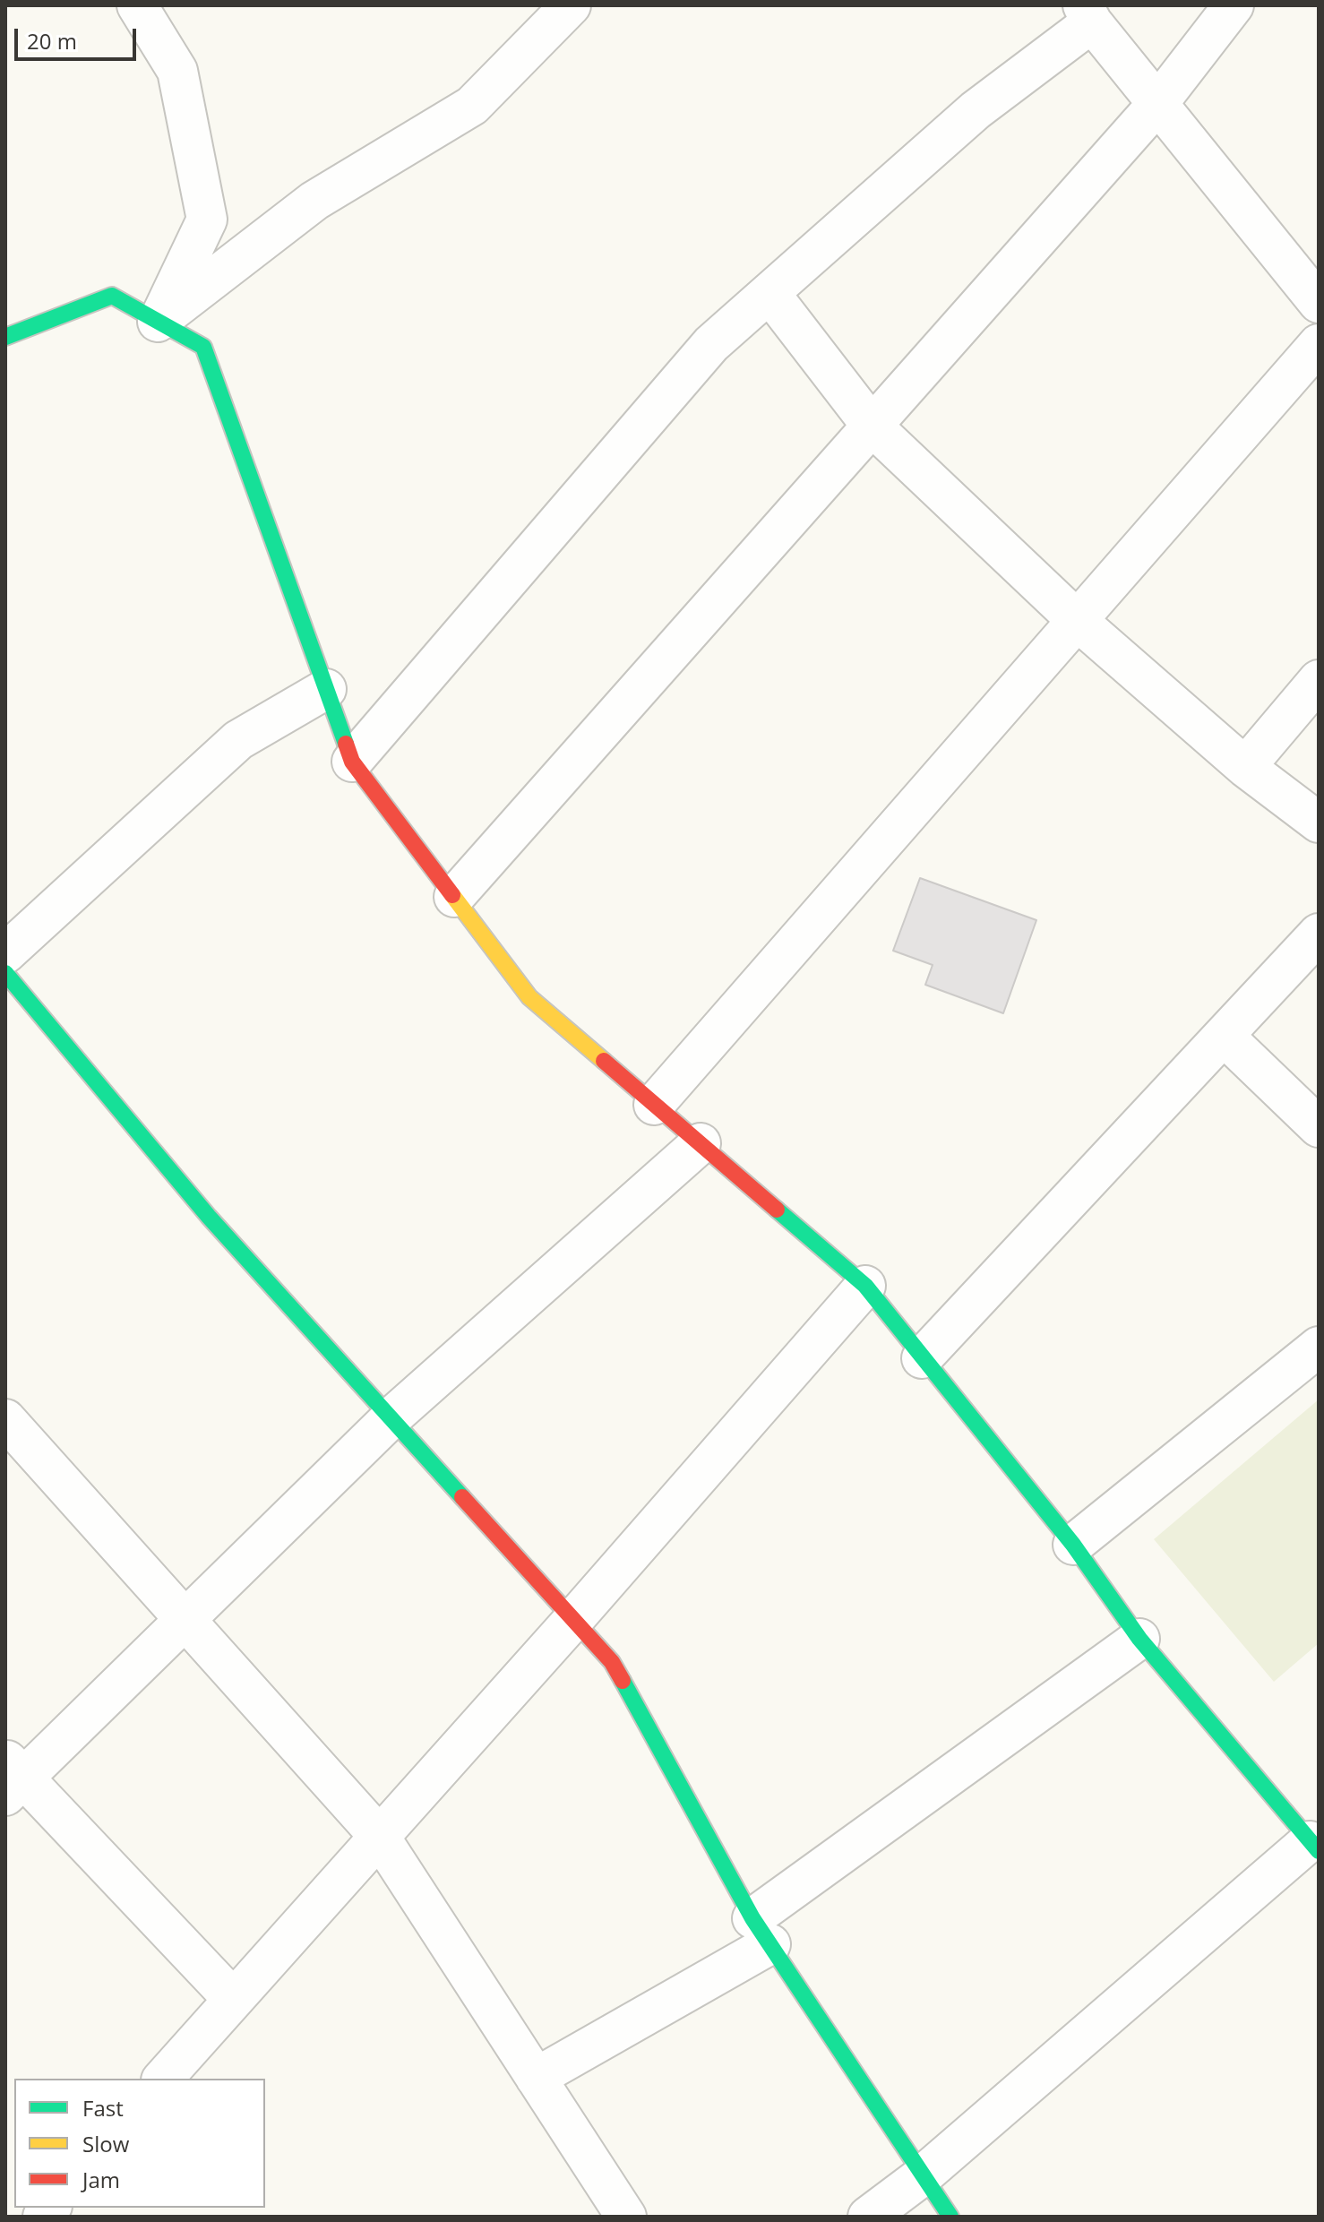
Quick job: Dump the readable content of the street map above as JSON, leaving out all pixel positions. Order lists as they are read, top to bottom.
{
  "legend": ["Fast", "Slow", "Jam"],
  "scale_bar": "20 m"
}
